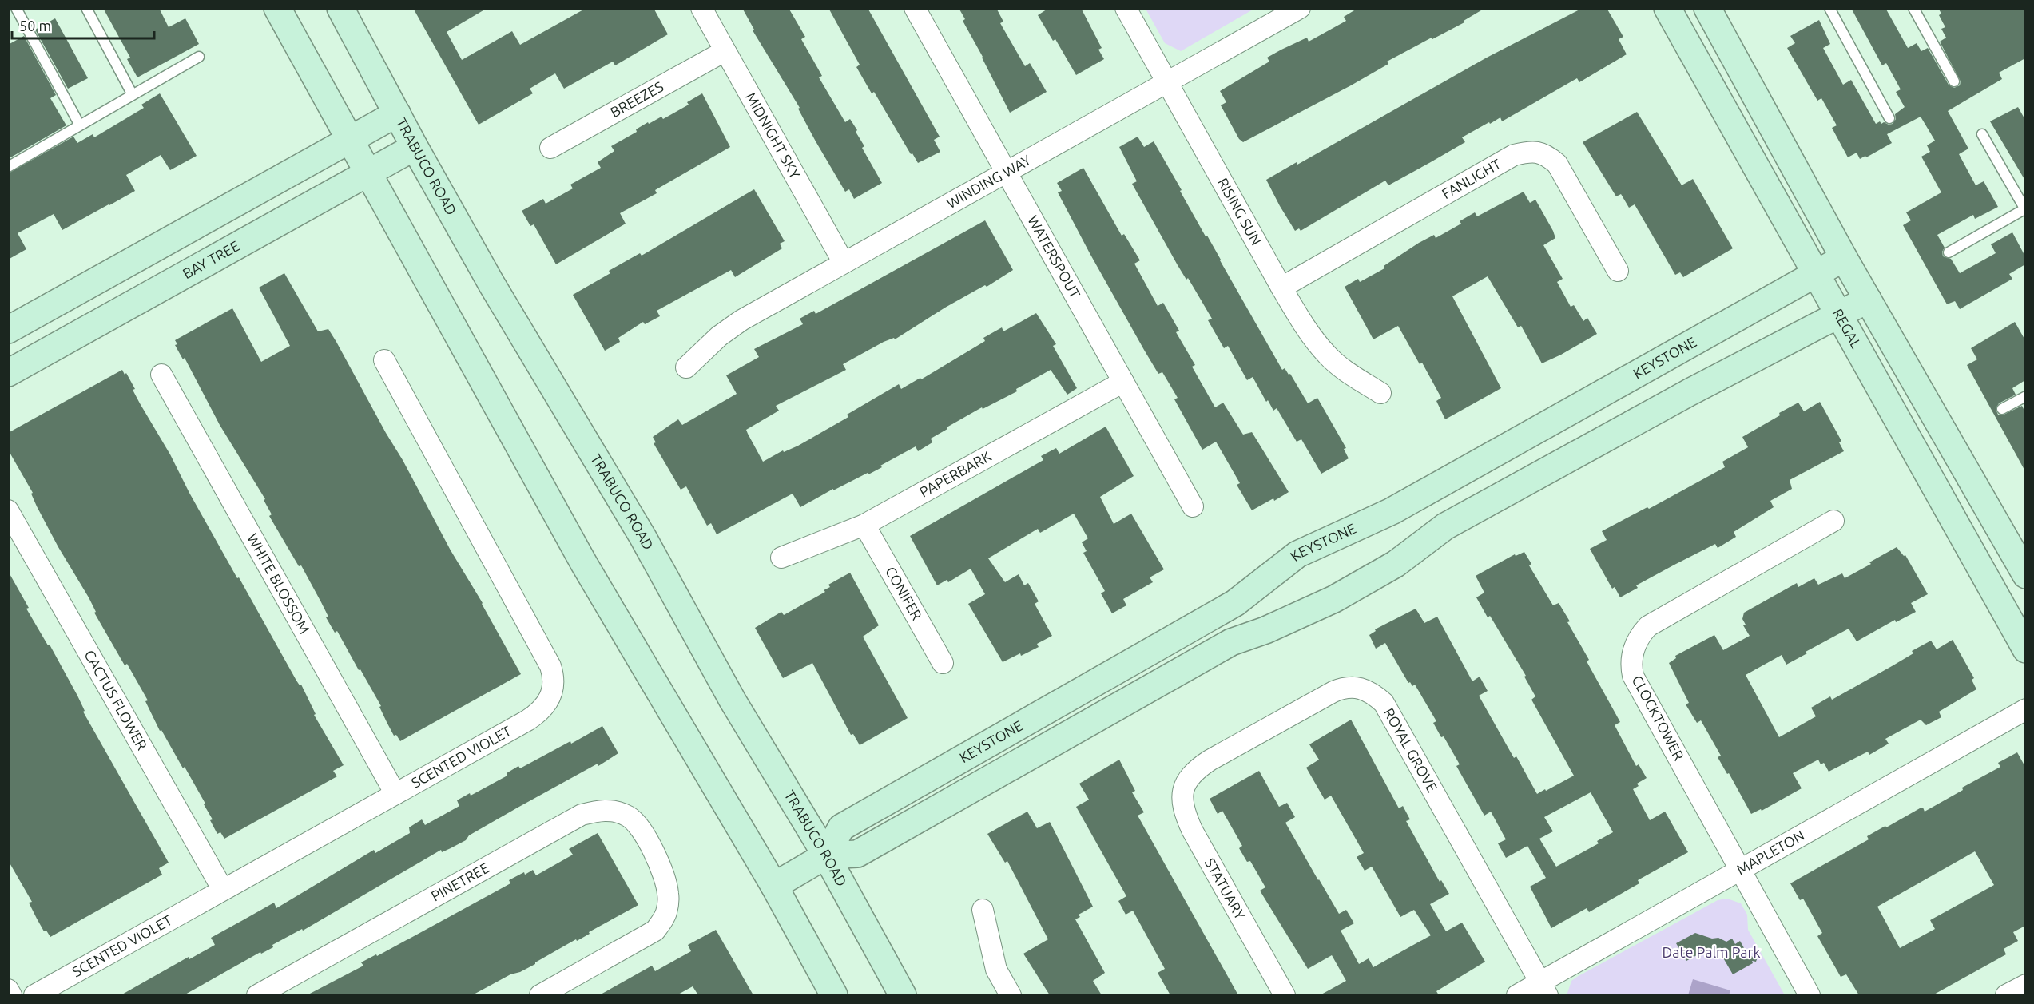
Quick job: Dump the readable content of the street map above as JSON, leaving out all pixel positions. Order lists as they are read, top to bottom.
{
  "streets": {
    "street": [
      "BREEZES",
      "MIDNIGHT SKY",
      "TRABUCO ROAD",
      "FANLIGHT",
      "WINDING WAY",
      "RISING SUN",
      "WATERSPOUT",
      "BAY TREE",
      "REGAL",
      "KEYSTONE",
      "PAPERBARK",
      "WHITE BLOSSOM",
      "CONIFER",
      "CACTUS FLOWER",
      "CLOCKTOWER",
      "ROYAL GROVE",
      "SCENTED VIOLET",
      "MAPLETON",
      "PINETREE",
      "STATUARY"
    ]
  },
  "crossings": [
    ["BREEZES", "MIDNIGHT SKY"],
    ["MIDNIGHT SKY", "WINDING WAY"],
    ["TRABUCO ROAD", "BAY TREE"],
    ["TRABUCO ROAD", "KEYSTONE"],
    ["FANLIGHT", "RISING SUN"],
    ["WINDING WAY", "RISING SUN"],
    ["WINDING WAY", "WATERSPOUT"],
    ["WATERSPOUT", "PAPERBARK"],
    ["REGAL", "KEYSTONE"],
    ["PAPERBARK", "CONIFER"],
    ["WHITE BLOSSOM", "SCENTED VIOLET"],
    ["CACTUS FLOWER", "SCENTED VIOLET"],
    ["CLOCKTOWER", "MAPLETON"],
    ["ROYAL GROVE", "MAPLETON"],
    ["ROYAL GROVE", "STATUARY"]
  ],
  "parks": ["Date Palm Park"],
  "scale_bar": "50 m"
}
